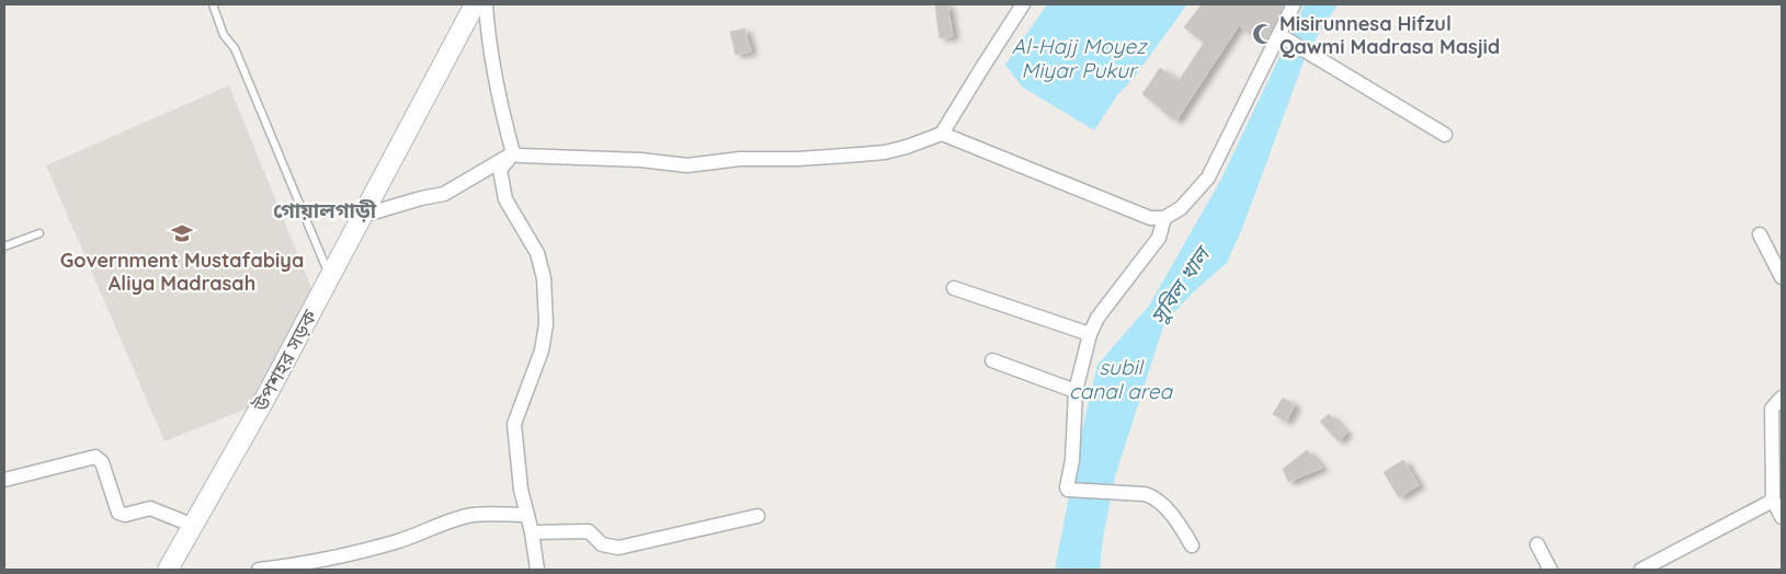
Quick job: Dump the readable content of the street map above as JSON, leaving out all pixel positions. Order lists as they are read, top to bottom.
{
  "streets": {
    "main road": ["উপশহর সড়ক"]
  },
  "districts": ["গোয়ালগাড়ী"],
  "water": ["Al-Hajj Moyez Miyar Pukur", "সুবিল খাল", "subil canal area"],
  "places": {
    "mosque": ["Misirunnesa Hifzul Qawmi Madrasa Masjid"],
    "school or university": ["Government Mustafabiya Aliya Madrasah"]
  }
}
